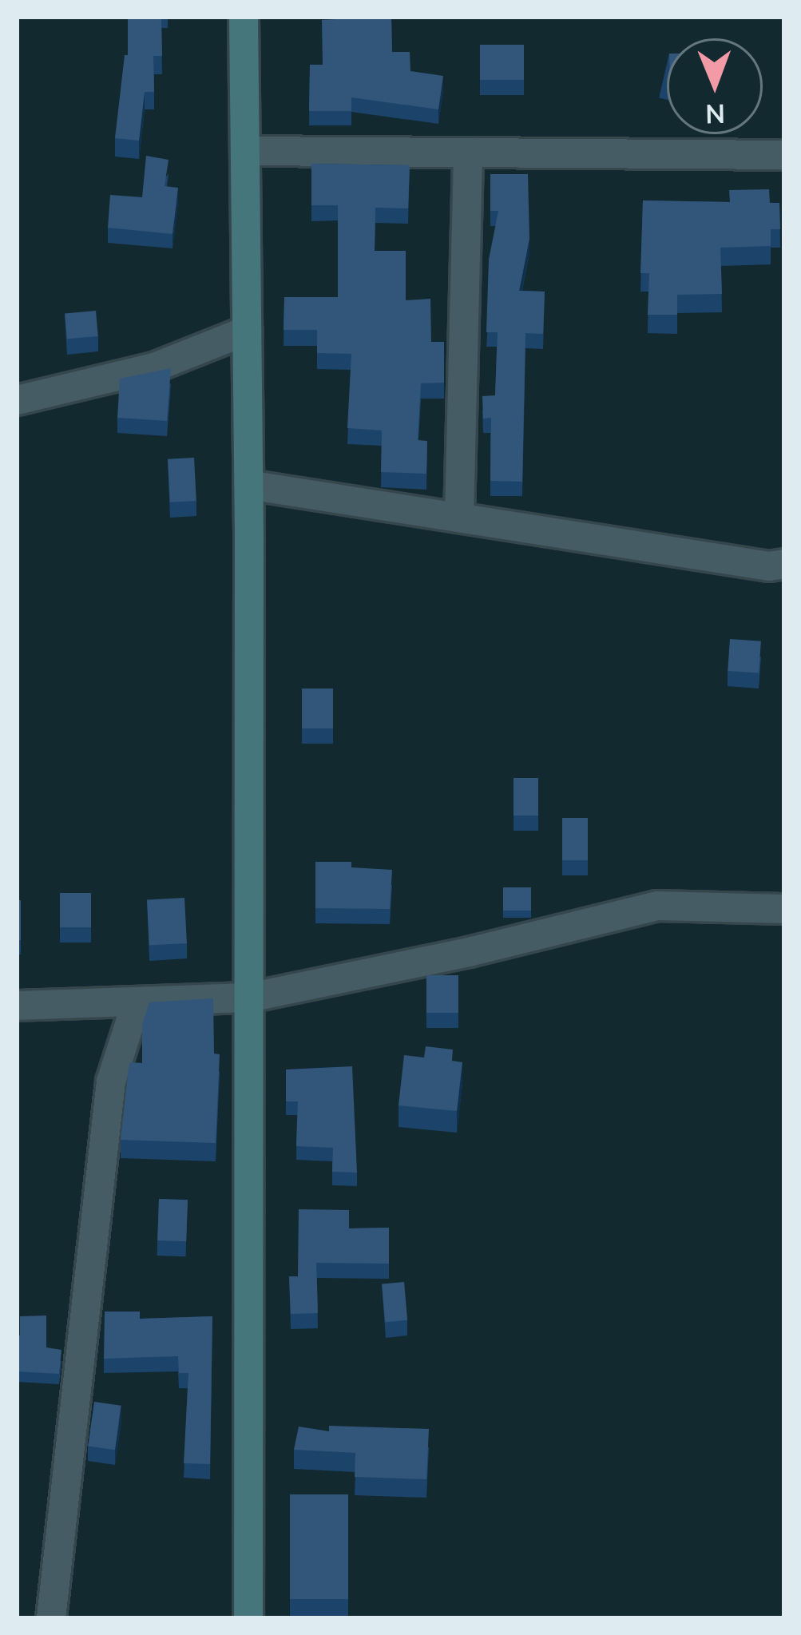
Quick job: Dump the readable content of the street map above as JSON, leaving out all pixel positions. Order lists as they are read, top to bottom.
{
  "north": "bottom"
}
